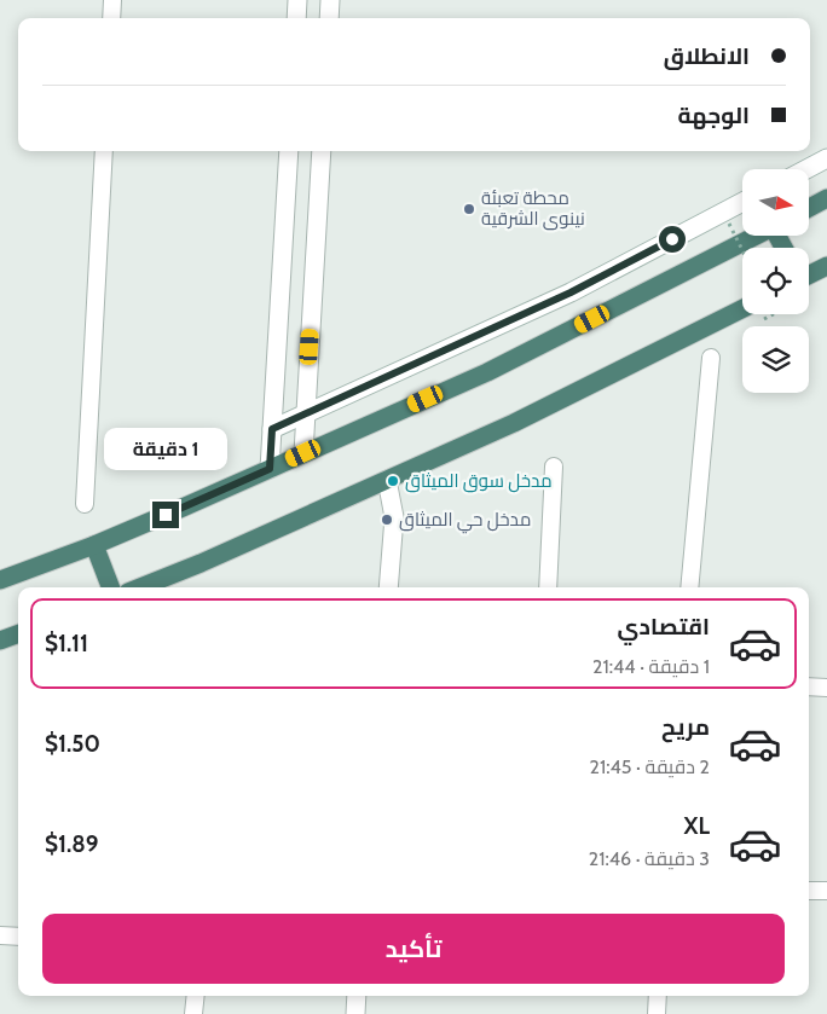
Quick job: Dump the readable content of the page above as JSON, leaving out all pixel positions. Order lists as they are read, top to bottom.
{
  "places": ["محطة تعبئة نينوى الشرقية", "مدخل سوق الميثاق", "مدخل حي الميثاق"],
  "north": "right",
  "page": {
    "banner": ["الانطلاق", "الوجهة"],
    "bubble": "1 دقيقة",
    "list": [
      {
        "name": "اقتصادي",
        "note": "1 دقيقة · 21:44",
        "value": "$1.11"
      },
      {
        "name": "مريح",
        "note": "2 دقيقة · 21:45",
        "value": "$1.50"
      },
      {
        "name": "XL",
        "note": "3 دقيقة · 21:46",
        "value": "$1.89"
      }
    ],
    "buttons": "تأكيد"
  }
}
